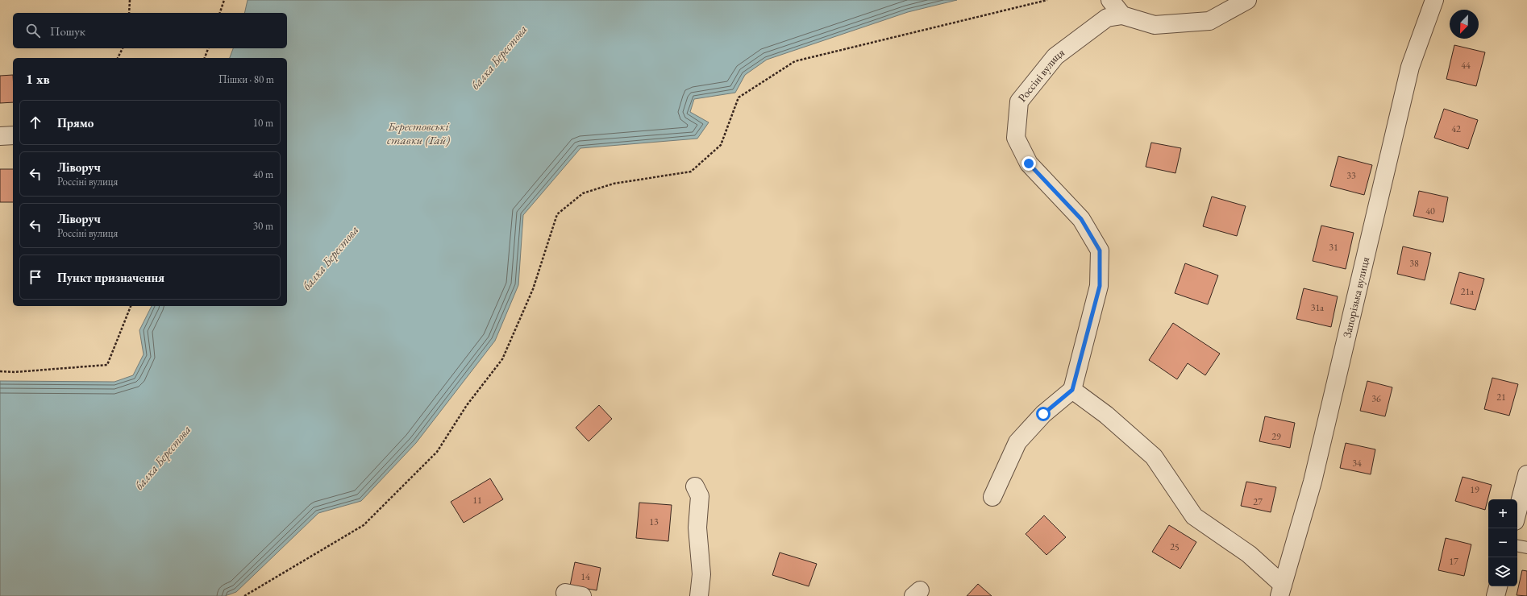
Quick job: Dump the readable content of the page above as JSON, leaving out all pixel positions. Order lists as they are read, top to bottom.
{
  "streets": {
    "street": ["Россіні вулиця", "Запорізька вулиця"]
  },
  "water": ["балка Берестова", "Берестовські ставки (Гай)"],
  "house_numbers": [
    "44",
    "42",
    "33",
    "40",
    "31",
    "38",
    "21а",
    "31а",
    "21",
    "36",
    "29",
    "34",
    "19",
    "11",
    "27",
    "13",
    "25",
    "17",
    "14"
  ],
  "north": "bottom left",
  "page": {
    "search": "Пошук",
    "heading": ["1 хв", "Пішки · 80 m"],
    "list": [
      ["Прямо", "10 m"],
      ["Ліворуч", "Россіні вулиця", "40 m"],
      ["Ліворуч", "Россіні вулиця", "30 m"],
      "Пункт призначення"
    ],
    "map_buttons": ["+", "−"]
  }
}
